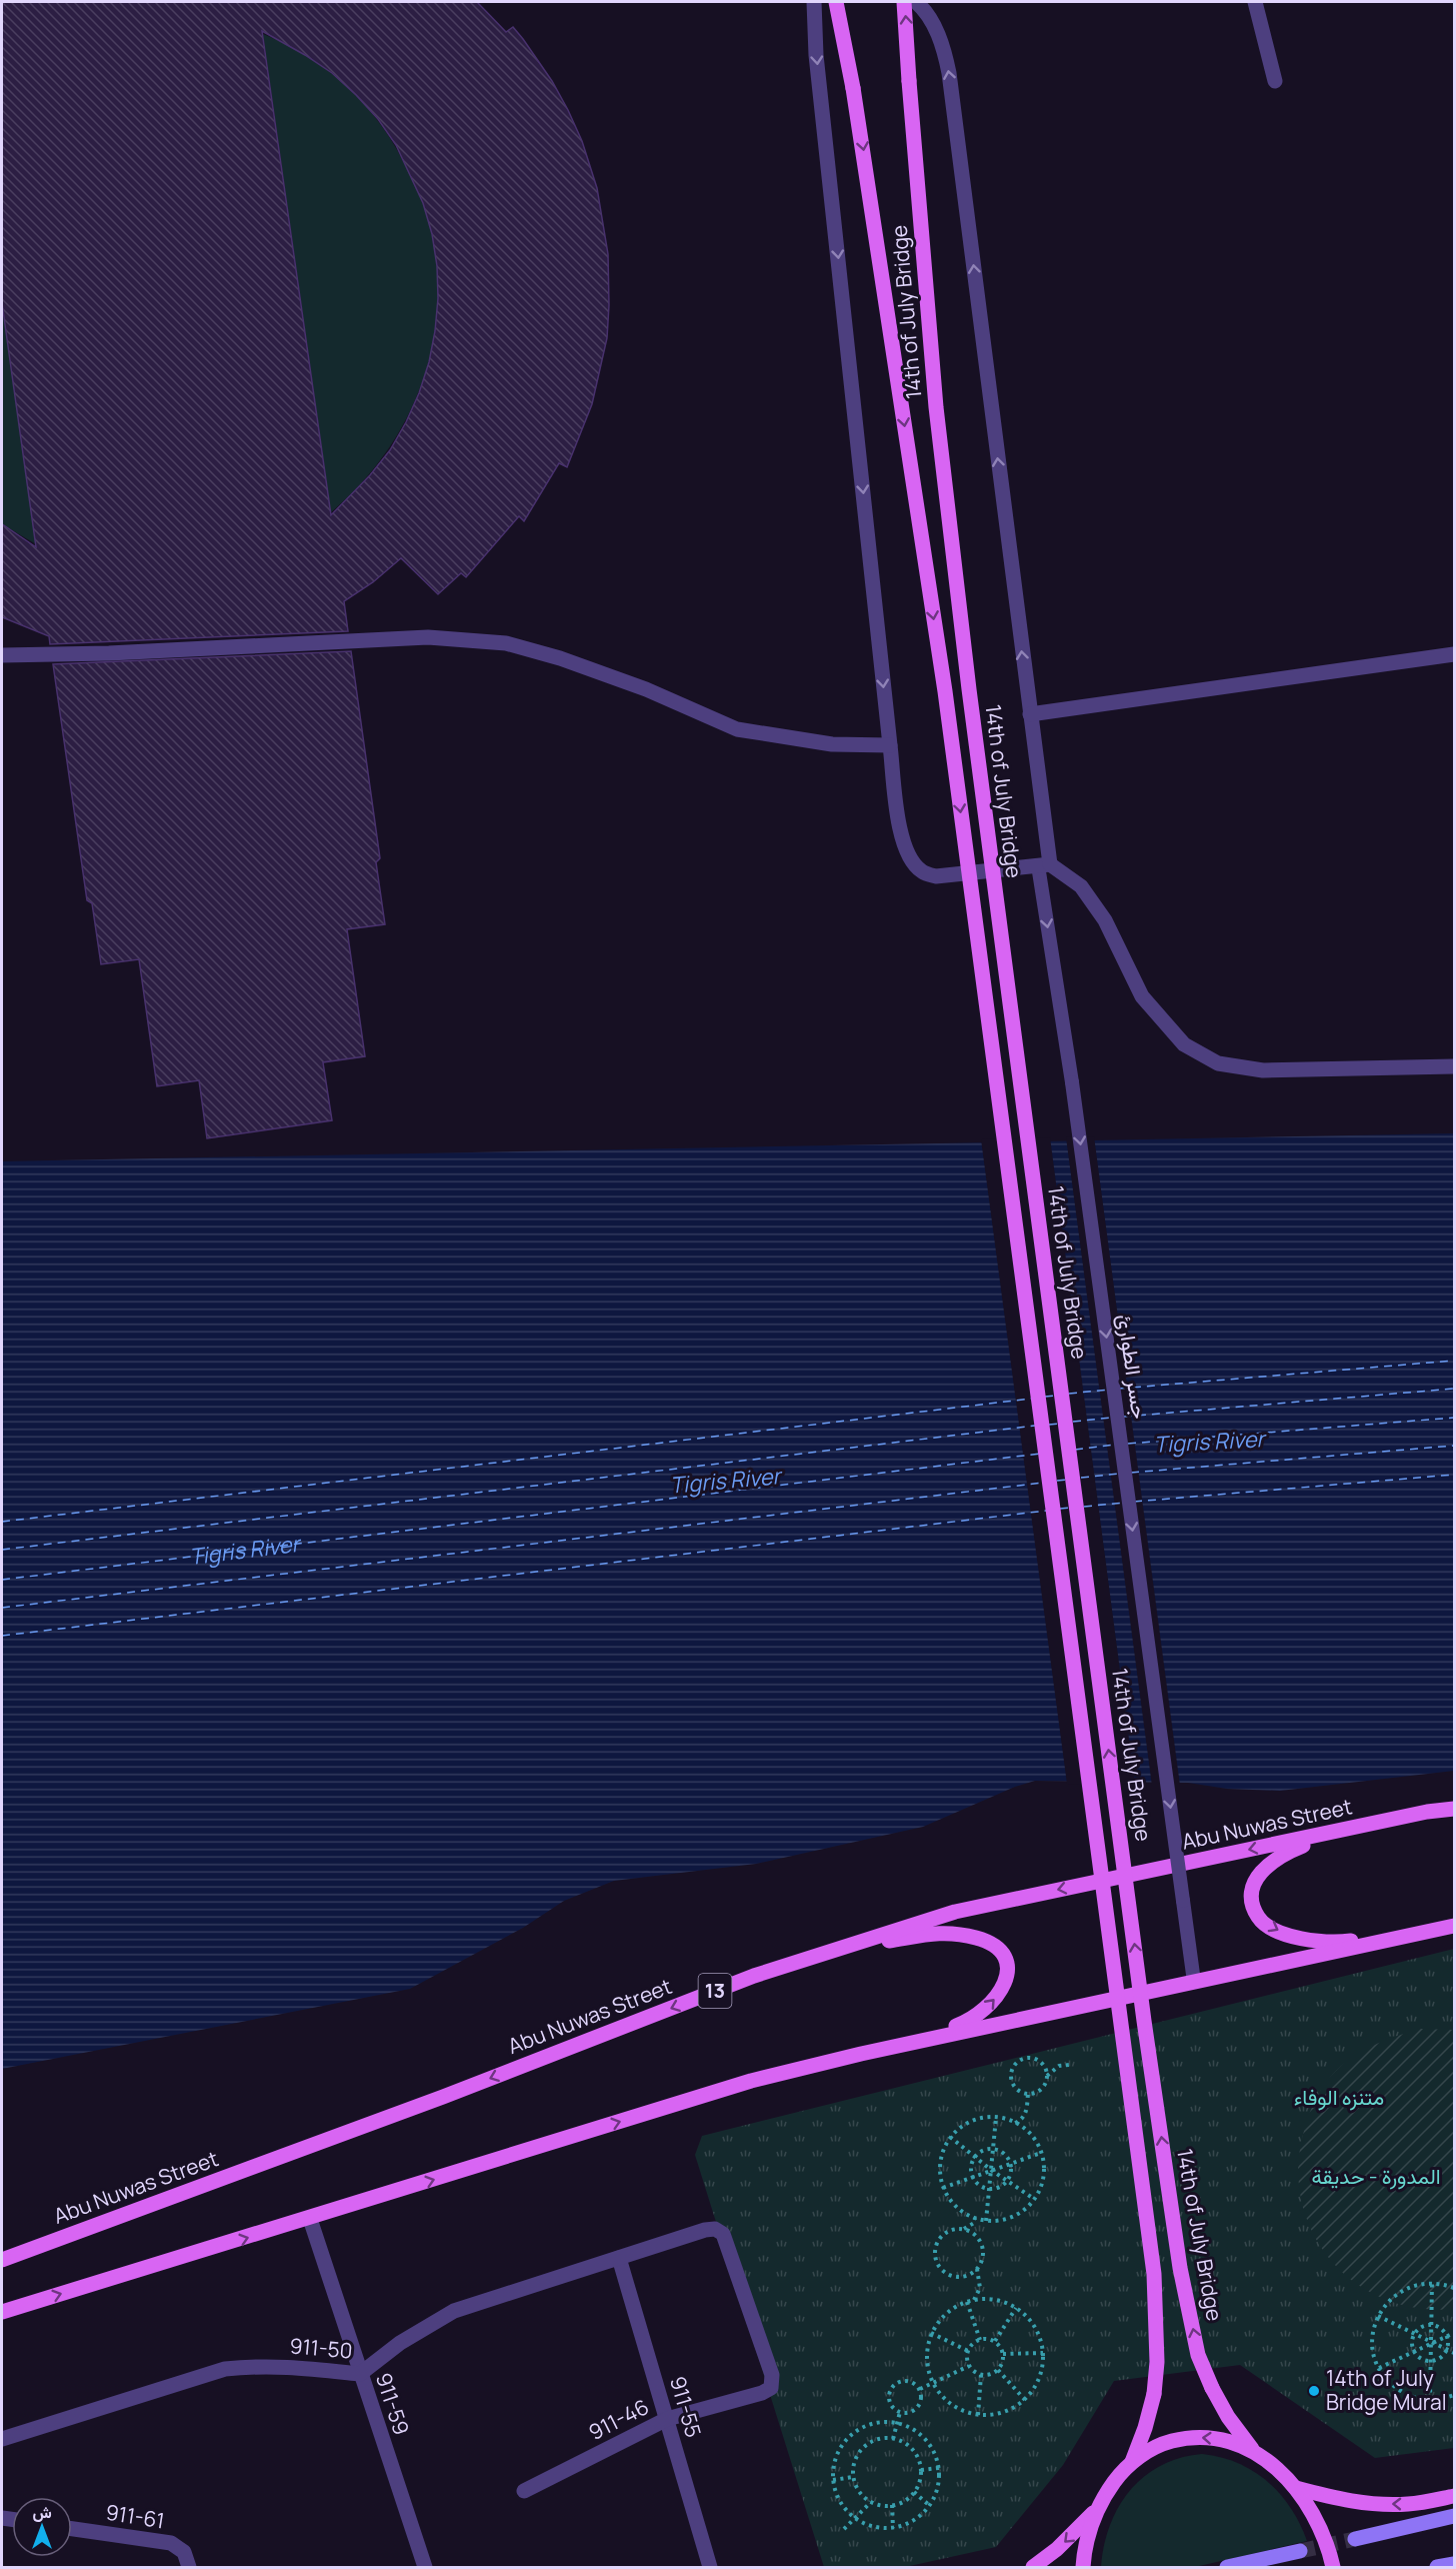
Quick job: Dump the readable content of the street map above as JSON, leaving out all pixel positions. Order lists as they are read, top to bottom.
{
  "streets": {
    "main road": ["14th of July Bridge", "Abu Nuwas Street", "13"],
    "street": [
      "911-50",
      "911-59",
      "911-55",
      "911-46",
      "911-61"
    ],
    "lane": ["جسر الطوارئ"]
  },
  "crossings": [
    ["911-50", "911-59"],
    ["911-50", "911-55"],
    ["911-50", "911-46"],
    ["911-55", "911-46"]
  ],
  "one_way": ["جسر الطوارئ"],
  "water": ["Tigris River"],
  "parks": ["متنزه الوفاء", "المدورة - حديقة"],
  "places": ["14th of July Bridge Mural"],
  "north": "top"
}
